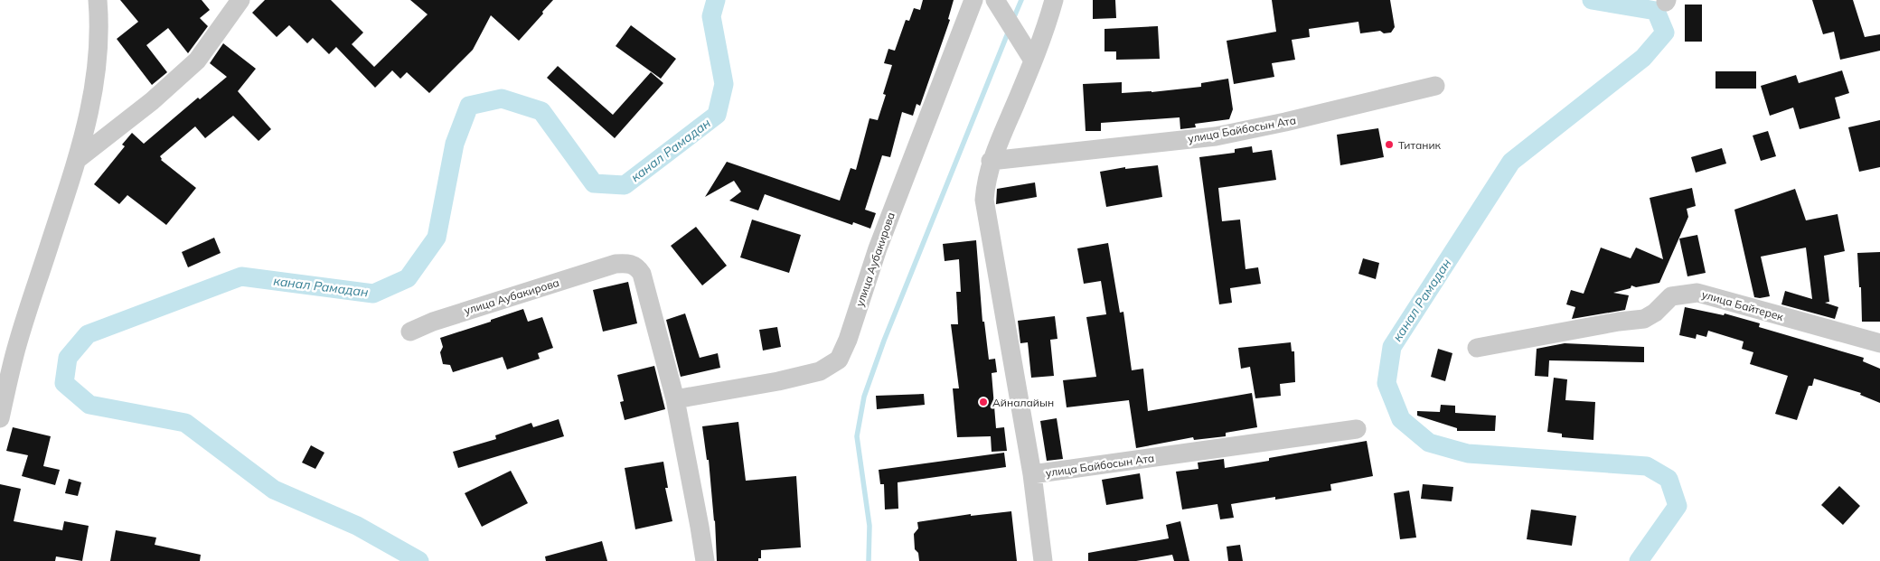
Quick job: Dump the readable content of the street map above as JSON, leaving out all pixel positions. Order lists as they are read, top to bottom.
{
  "streets": {
    "street": ["улица Байбосын Ата", "улица Аубакирова", "улица Байтерек"]
  },
  "water": ["канал Рамадан"],
  "places": ["Титаник", "Айналайын"]
}
